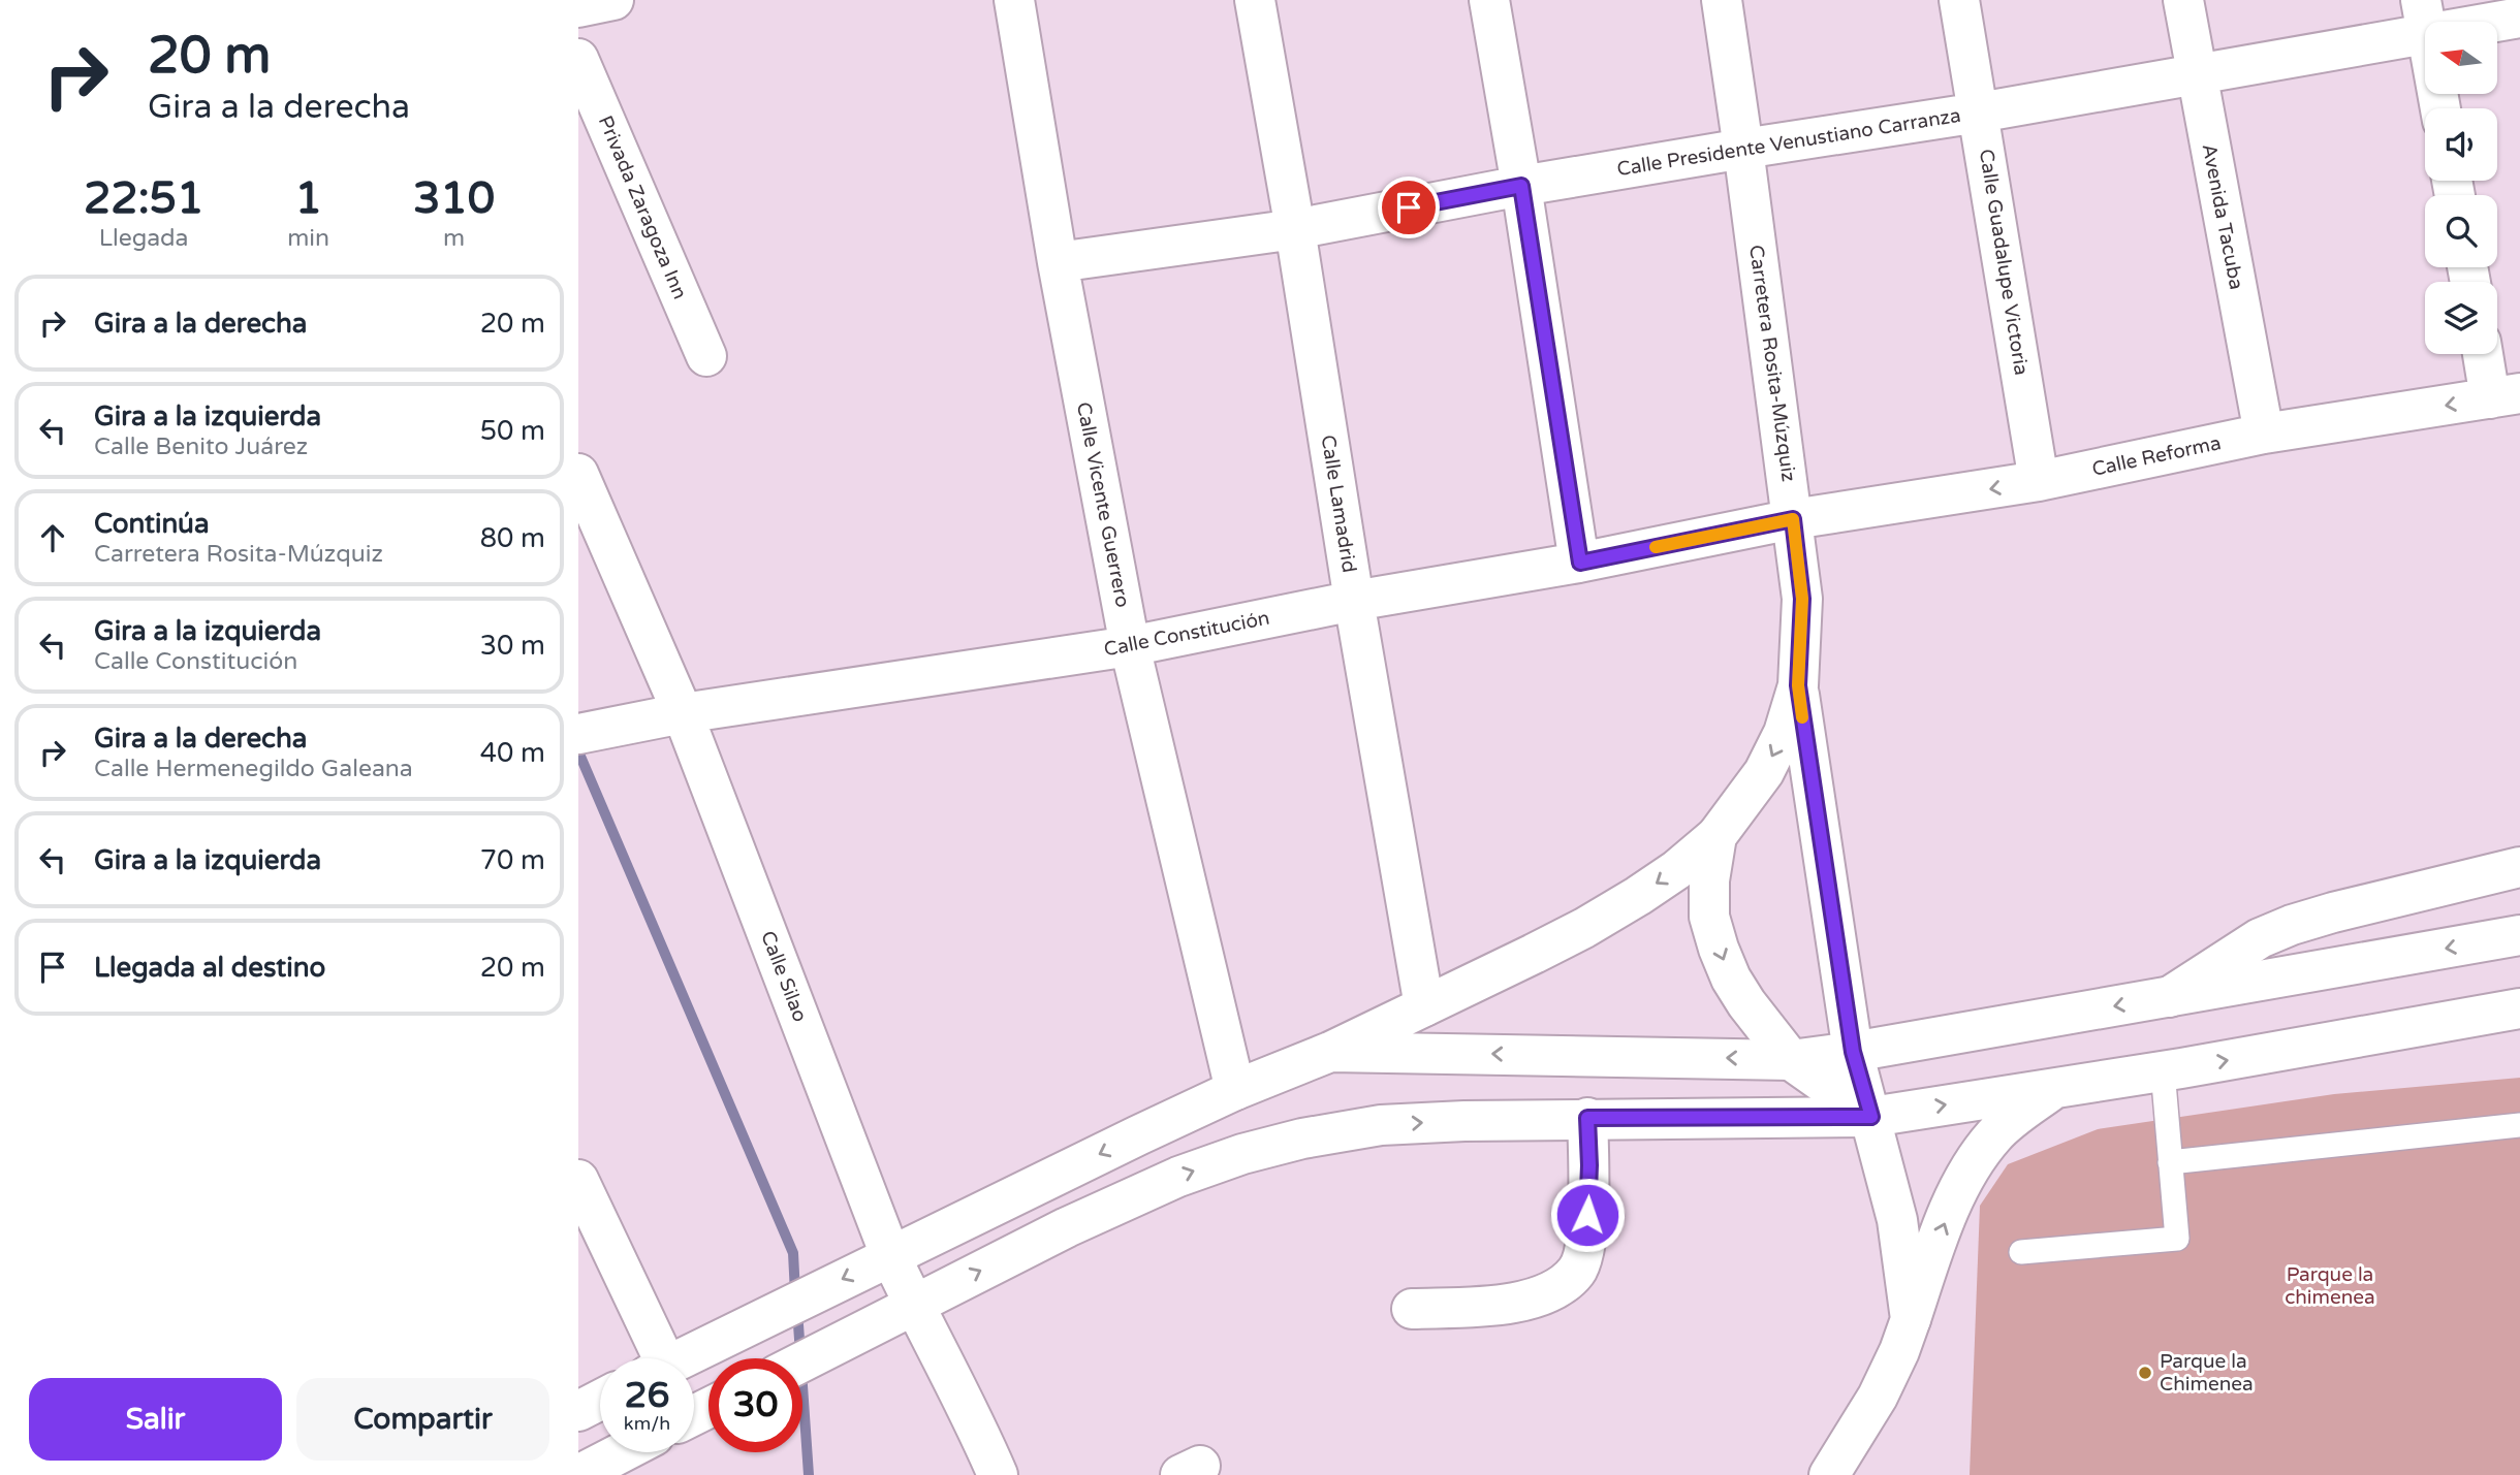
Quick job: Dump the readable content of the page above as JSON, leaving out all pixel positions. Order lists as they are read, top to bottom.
{
  "streets": {
    "street": [
      "Calle Presidente Venustiano Carranza",
      "Privada Zaragoza Inn",
      "Avenida Tacuba",
      "Calle Guadalupe Victoria",
      "Carretera Rosita-Múzquiz",
      "Calle Reforma",
      "Calle Lamadrid",
      "Calle Vicente Guerrero",
      "Calle Constitución",
      "Calle Silao"
    ]
  },
  "crossings": [
    ["Calle Presidente Venustiano Carranza", "Avenida Tacuba"],
    ["Calle Presidente Venustiano Carranza", "Calle Guadalupe Victoria"],
    ["Calle Presidente Venustiano Carranza", "Carretera Rosita-Múzquiz"],
    ["Calle Presidente Venustiano Carranza", "Calle Lamadrid"],
    ["Calle Presidente Venustiano Carranza", "Calle Vicente Guerrero"],
    ["Avenida Tacuba", "Calle Reforma"],
    ["Calle Guadalupe Victoria", "Calle Reforma"],
    ["Carretera Rosita-Múzquiz", "Calle Reforma"],
    ["Carretera Rosita-Múzquiz", "Calle Lamadrid"],
    ["Carretera Rosita-Múzquiz", "Calle Vicente Guerrero"],
    ["Carretera Rosita-Múzquiz", "Calle Constitución"],
    ["Carretera Rosita-Múzquiz", "Calle Silao"],
    ["Calle Reforma", "Calle Constitución"],
    ["Calle Lamadrid", "Calle Constitución"],
    ["Calle Vicente Guerrero", "Calle Constitución"],
    ["Calle Constitución", "Calle Silao"]
  ],
  "one_way": ["Calle Reforma"],
  "parks": ["Parque la chimenea"],
  "places": ["Parque la Chimenea"],
  "north": "left",
  "page": {
    "turn": ["20 m", "Gira a la derecha"],
    "eta": [
      "22:51",
      "Llegada",
      "1",
      "min",
      "310",
      "m"
    ],
    "list": [
      {
        "name": "Gira a la derecha",
        "value": "20 m"
      },
      {
        "name": "Gira a la izquierda",
        "note": "Calle Benito Juárez",
        "value": "50 m"
      },
      {
        "name": "Continúa",
        "note": "Carretera Rosita-Múzquiz",
        "value": "80 m"
      },
      {
        "name": "Gira a la izquierda",
        "note": "Calle Constitución",
        "value": "30 m"
      },
      {
        "name": "Gira a la derecha",
        "note": "Calle Hermenegildo Galeana",
        "value": "40 m"
      },
      {
        "name": "Gira a la izquierda",
        "value": "70 m"
      },
      {
        "name": "Llegada al destino",
        "value": "20 m"
      }
    ],
    "speed": "26 km/h",
    "limit": "30",
    "buttons": ["Salir", "Compartir"]
  }
}
